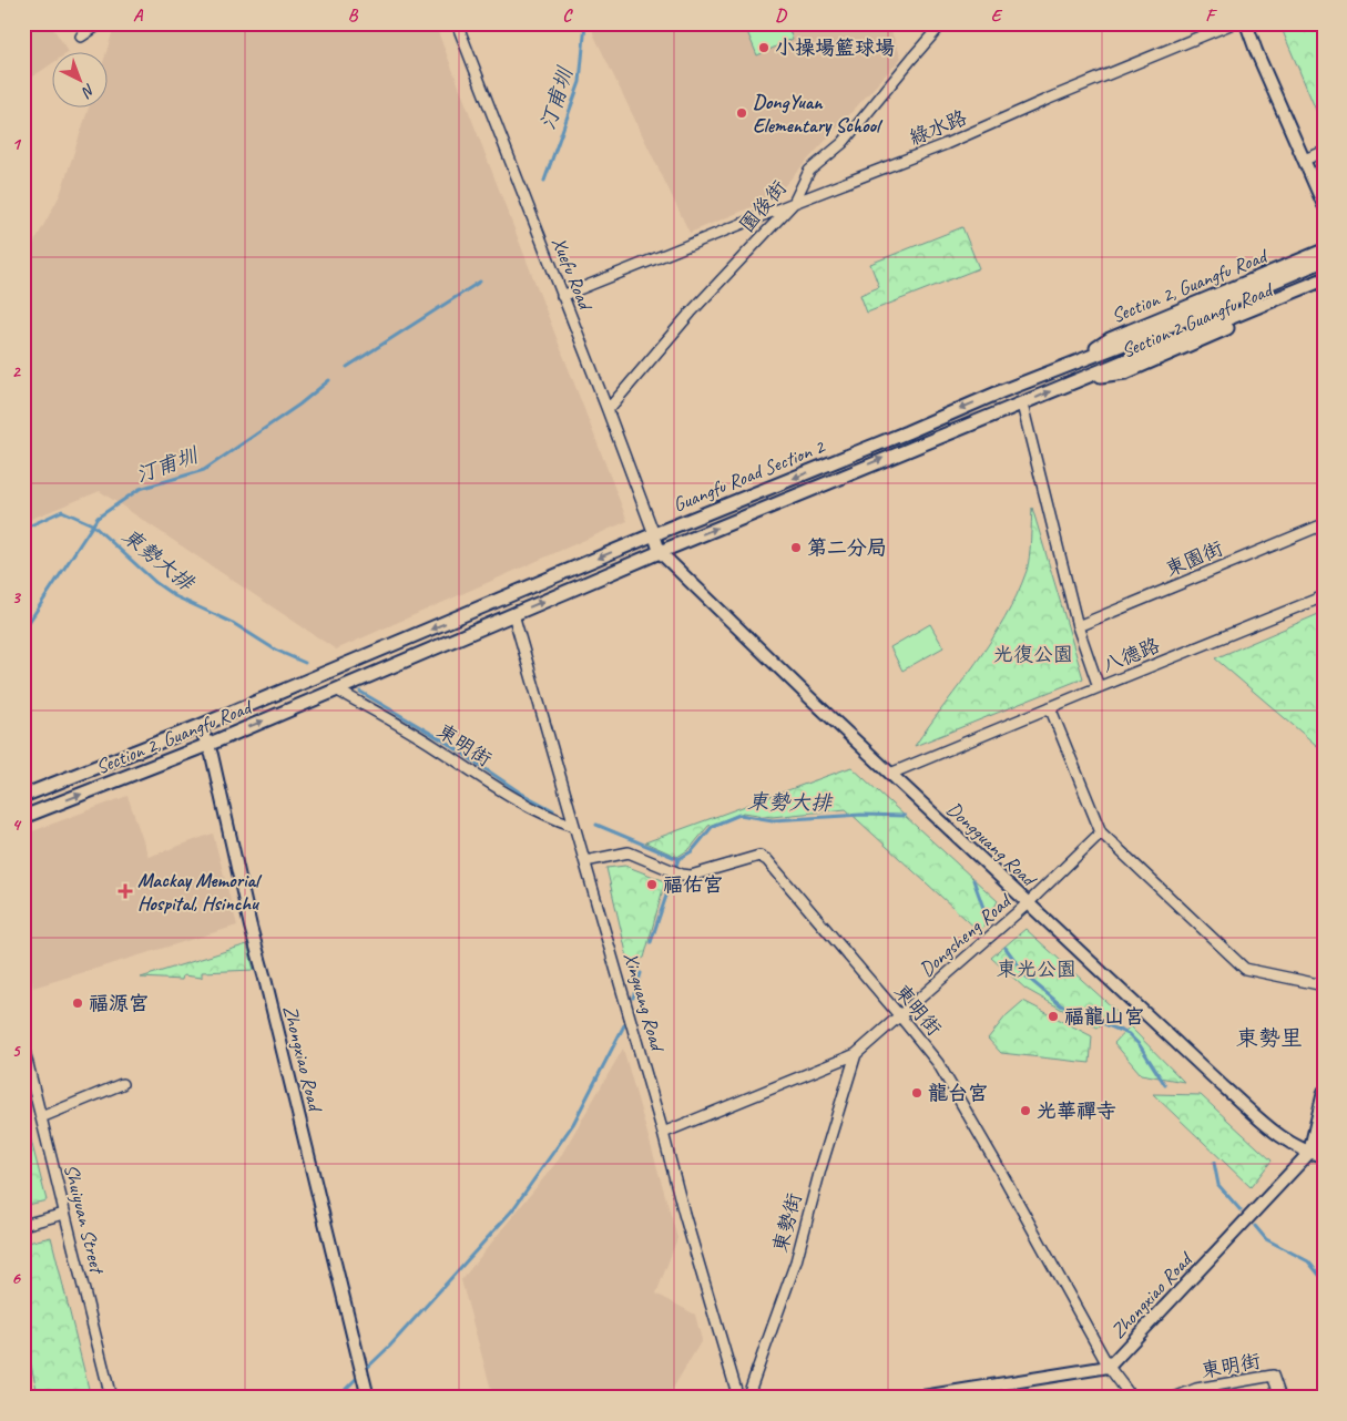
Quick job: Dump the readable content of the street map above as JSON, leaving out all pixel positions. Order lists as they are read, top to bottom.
{
  "streets": {
    "main road": ["Section 2, Guangfu Road", "Section 2 Guangfu Road", "Guangfu Road Section 2"],
    "street": [
      "綠水路",
      "園後街",
      "Xuefu Road",
      "東園街",
      "八德路",
      "東明街",
      "Dongguang Road",
      "Dongsheng Road",
      "Xinguang Road",
      "Zhongxiao Road",
      "Shuiyuan Street",
      "東勢街"
    ]
  },
  "crossings": [
    ["綠水路", "園後街"],
    ["綠水路", "Xuefu Road"],
    ["園後街", "Xuefu Road"],
    ["Xuefu Road", "Guangfu Road Section 2"],
    ["Xuefu Road", "Dongguang Road"],
    ["Section 2, Guangfu Road", "Guangfu Road Section 2"],
    ["Section 2, Guangfu Road", "東明街"],
    ["Section 2, Guangfu Road", "Xinguang Road"],
    ["Section 2, Guangfu Road", "Zhongxiao Road"],
    ["Section 2 Guangfu Road", "Guangfu Road Section 2"],
    ["Guangfu Road Section 2", "Dongguang Road"],
    ["Guangfu Road Section 2", "Zhongxiao Road"],
    ["八德路", "Dongguang Road"],
    ["東明街", "Dongsheng Road"],
    ["東明街", "Xinguang Road"],
    ["東明街", "Zhongxiao Road"],
    ["Dongguang Road", "Dongsheng Road"],
    ["Dongguang Road", "Zhongxiao Road"],
    ["Dongsheng Road", "Xinguang Road"],
    ["Dongsheng Road", "東勢街"]
  ],
  "districts": ["東勢里"],
  "water": ["汀甫圳", "東勢大排"],
  "parks": ["光復公園", "東光公園"],
  "places": {
    "other": [
      "小操場籃球場",
      "DongYuan Elementary School",
      "第二分局",
      "福佑宮",
      "福源宮",
      "福龍山宮",
      "龍台宮",
      "光華禪寺"
    ],
    "health": ["Mackay Memorial Hospital, Hsinchu"]
  },
  "north": "bottom right",
  "grid": {
    "columns": [
      "A",
      "B",
      "C",
      "D",
      "E",
      "F"
    ],
    "rows": [
      "1",
      "2",
      "3",
      "4",
      "5",
      "6"
    ]
  }
}
